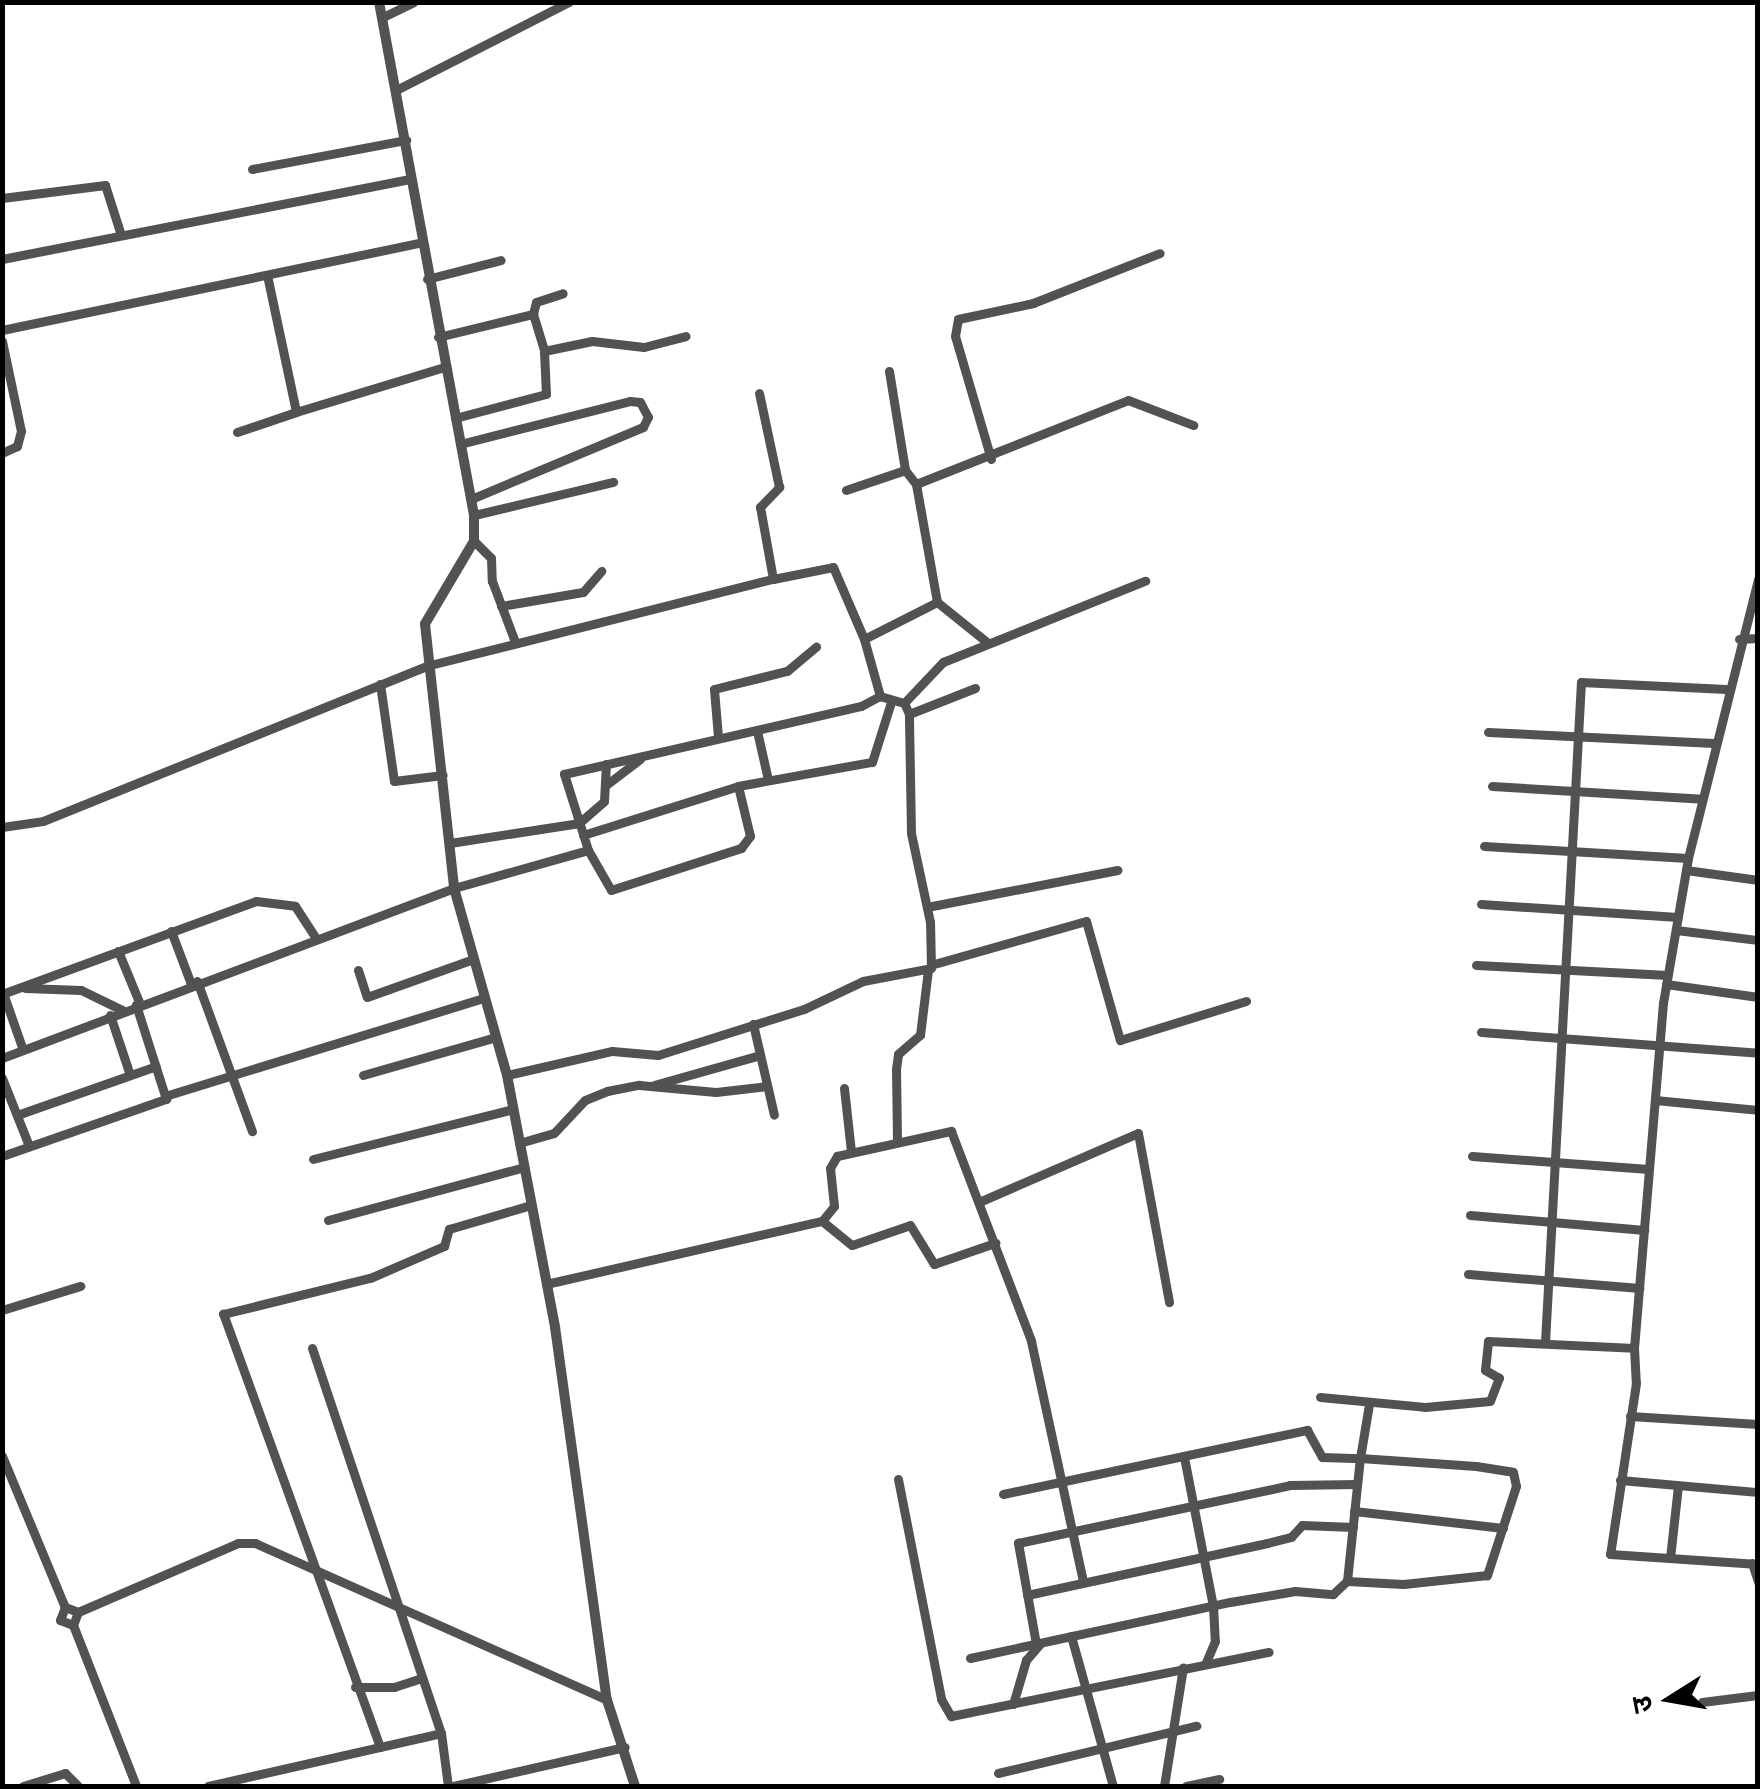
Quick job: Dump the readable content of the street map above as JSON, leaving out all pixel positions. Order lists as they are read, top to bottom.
{
  "north": "left"
}
